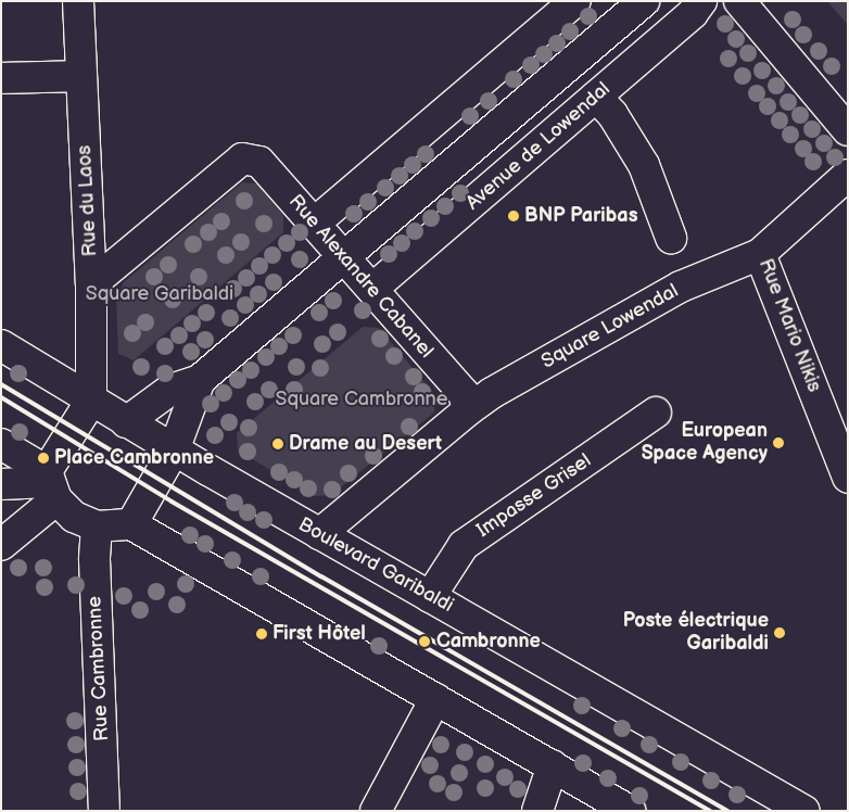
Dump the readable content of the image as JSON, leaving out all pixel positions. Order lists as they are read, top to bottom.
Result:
{
  "streets": {
    "street": [
      "Avenue de Lowendal",
      "Rue du Laos",
      "Rue Alexandre Cabanel",
      "Rue Mario Nikis",
      "Square Lowendal",
      "Impasse Grisel",
      "Boulevard Garibaldi",
      "Rue Cambronne"
    ]
  },
  "crossings": [
    ["Avenue de Lowendal", "Rue Alexandre Cabanel"],
    ["Rue du Laos", "Rue Alexandre Cabanel"],
    ["Rue Alexandre Cabanel", "Square Lowendal"],
    ["Rue Mario Nikis", "Square Lowendal"],
    ["Impasse Grisel", "Boulevard Garibaldi"]
  ],
  "parks": ["Square Garibaldi", "Square Cambronne"],
  "places": [
    "BNP Paribas",
    "European Space Agency",
    "Drame au Desert",
    "Place Cambronne",
    "Poste électrique Garibaldi",
    "First Hôtel",
    "Cambronne"
  ]
}
